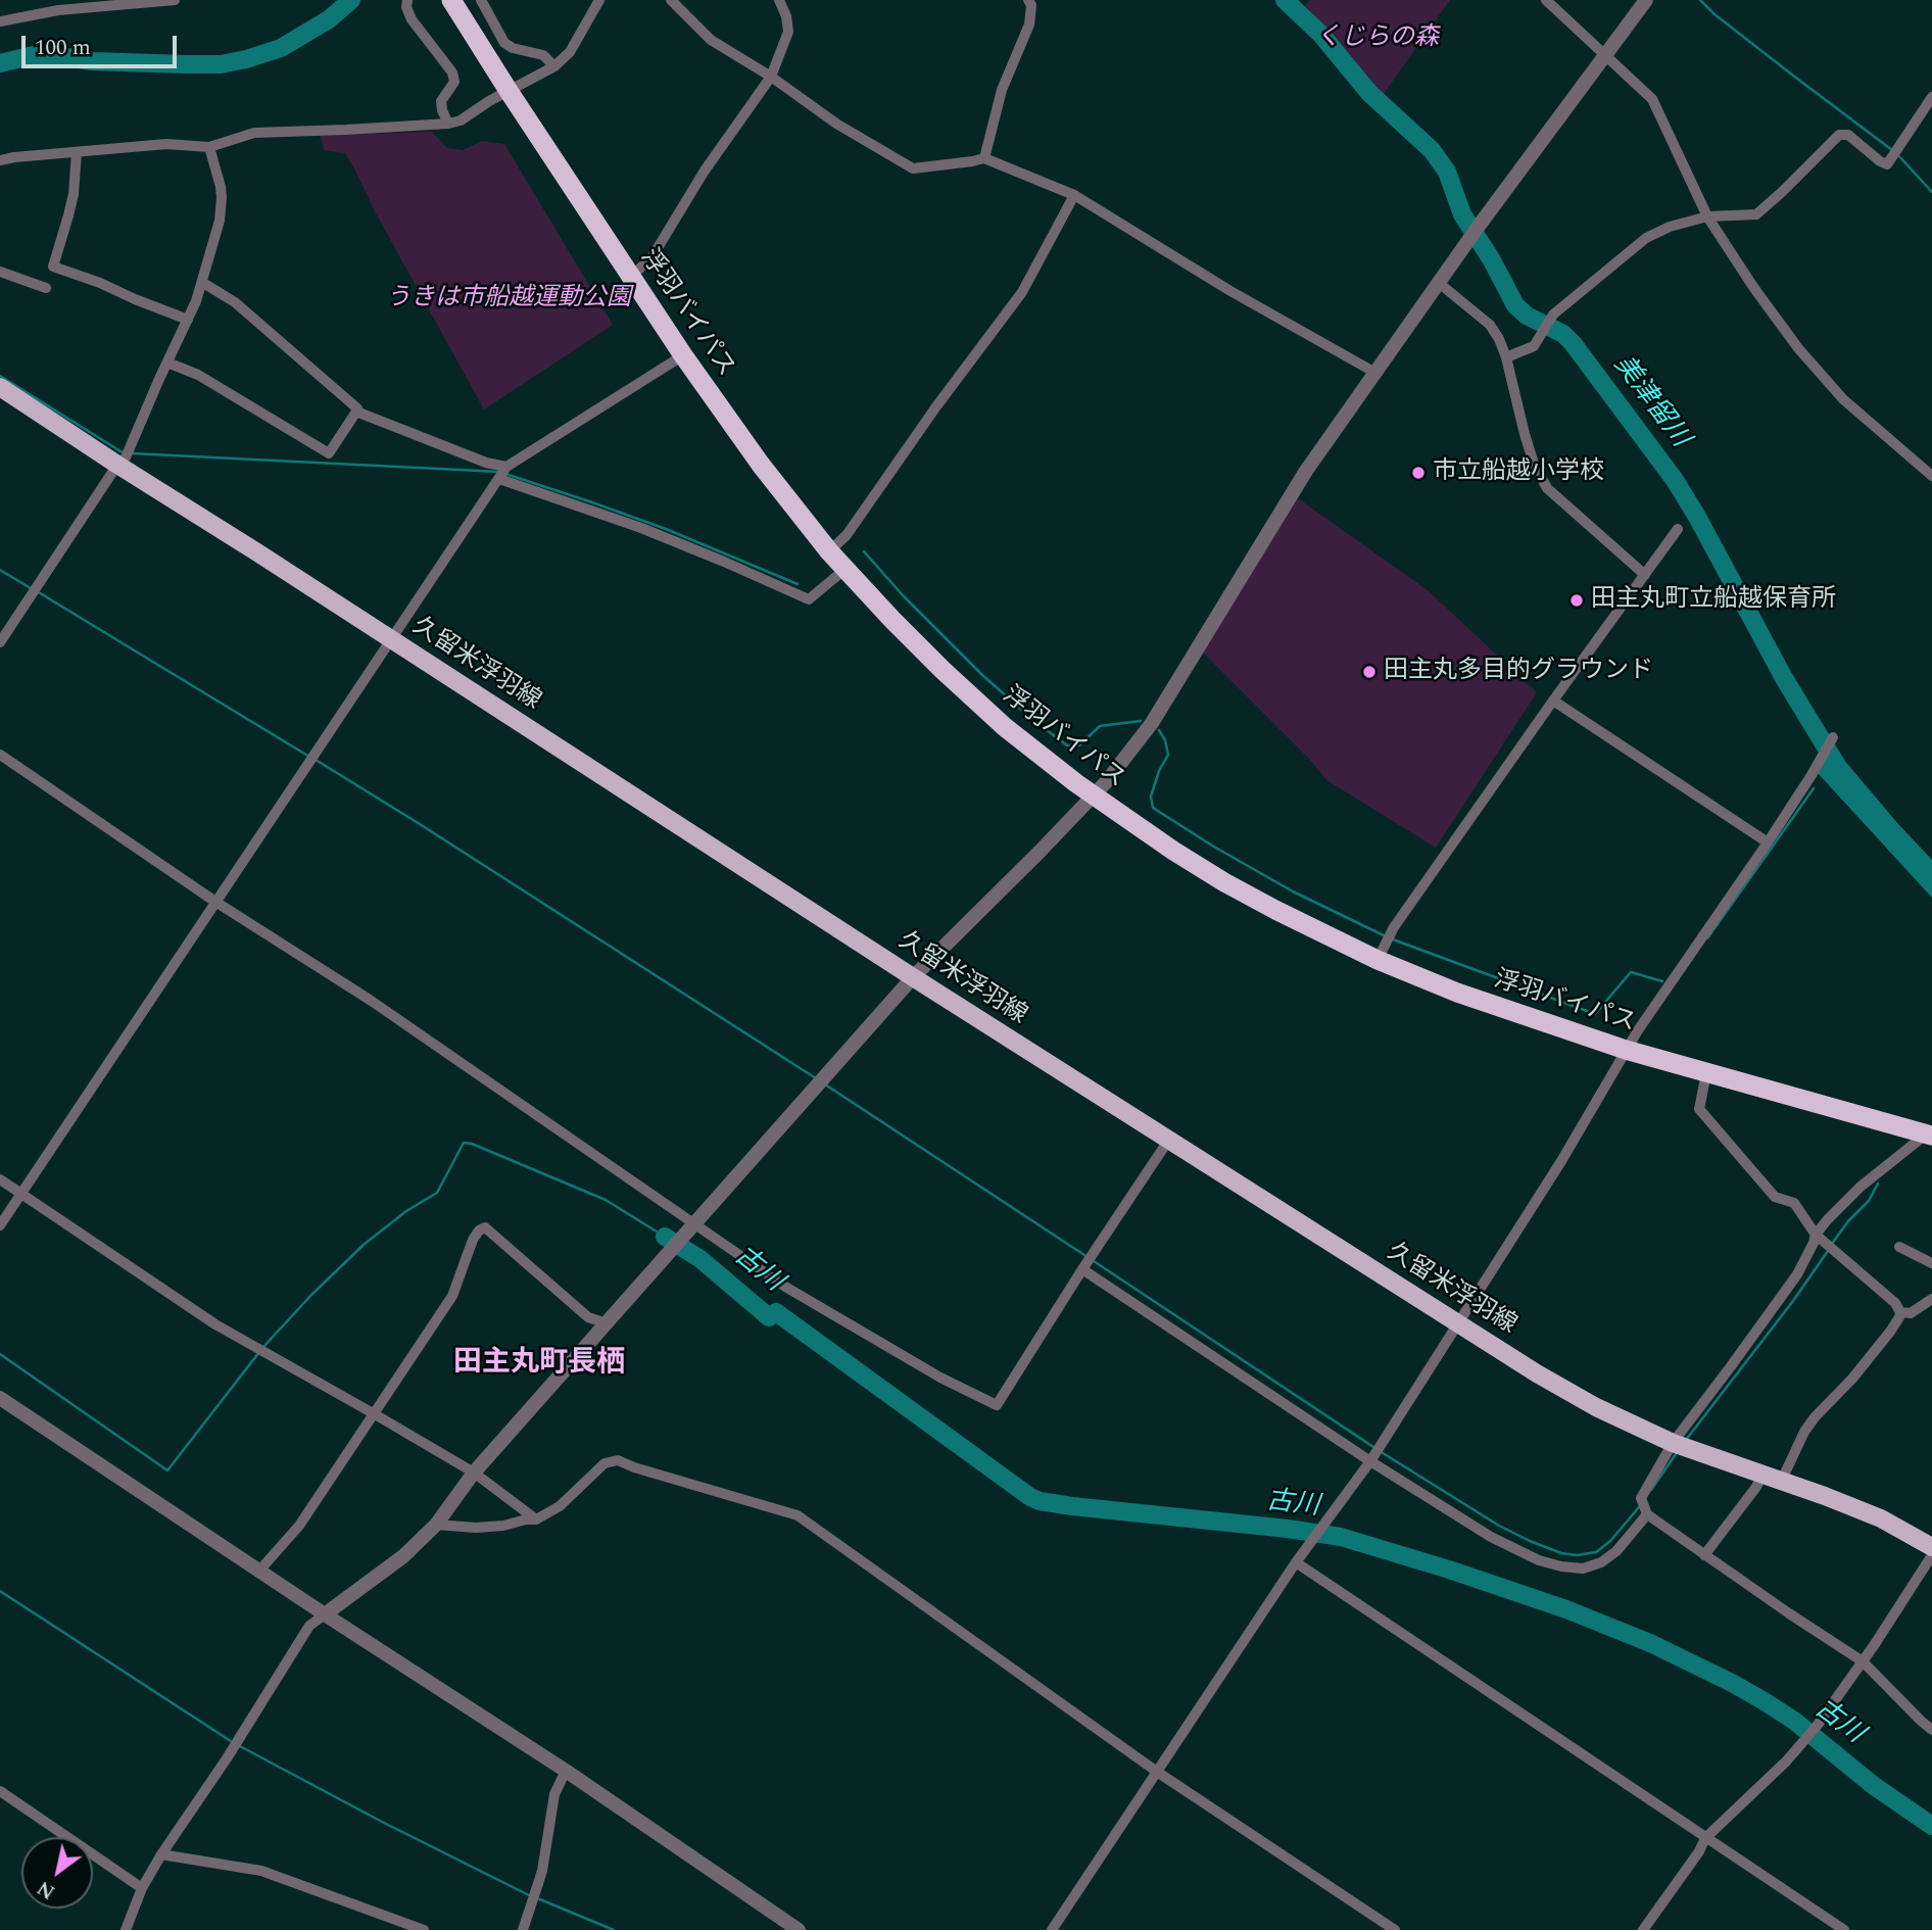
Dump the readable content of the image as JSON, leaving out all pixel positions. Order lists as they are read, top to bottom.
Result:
{
  "streets": {
    "highway": ["浮羽バイパス"],
    "main road": ["久留米浮羽線"]
  },
  "districts": ["田主丸町長栖"],
  "water": ["美津留川", "古川"],
  "parks": ["くじらの森", "うきは市船越運動公園"],
  "places": ["市立船越小学校", "田主丸町立船越保育所", "田主丸多目的グラウンド"],
  "scale_bar": "100 m",
  "north": "bottom left"
}
